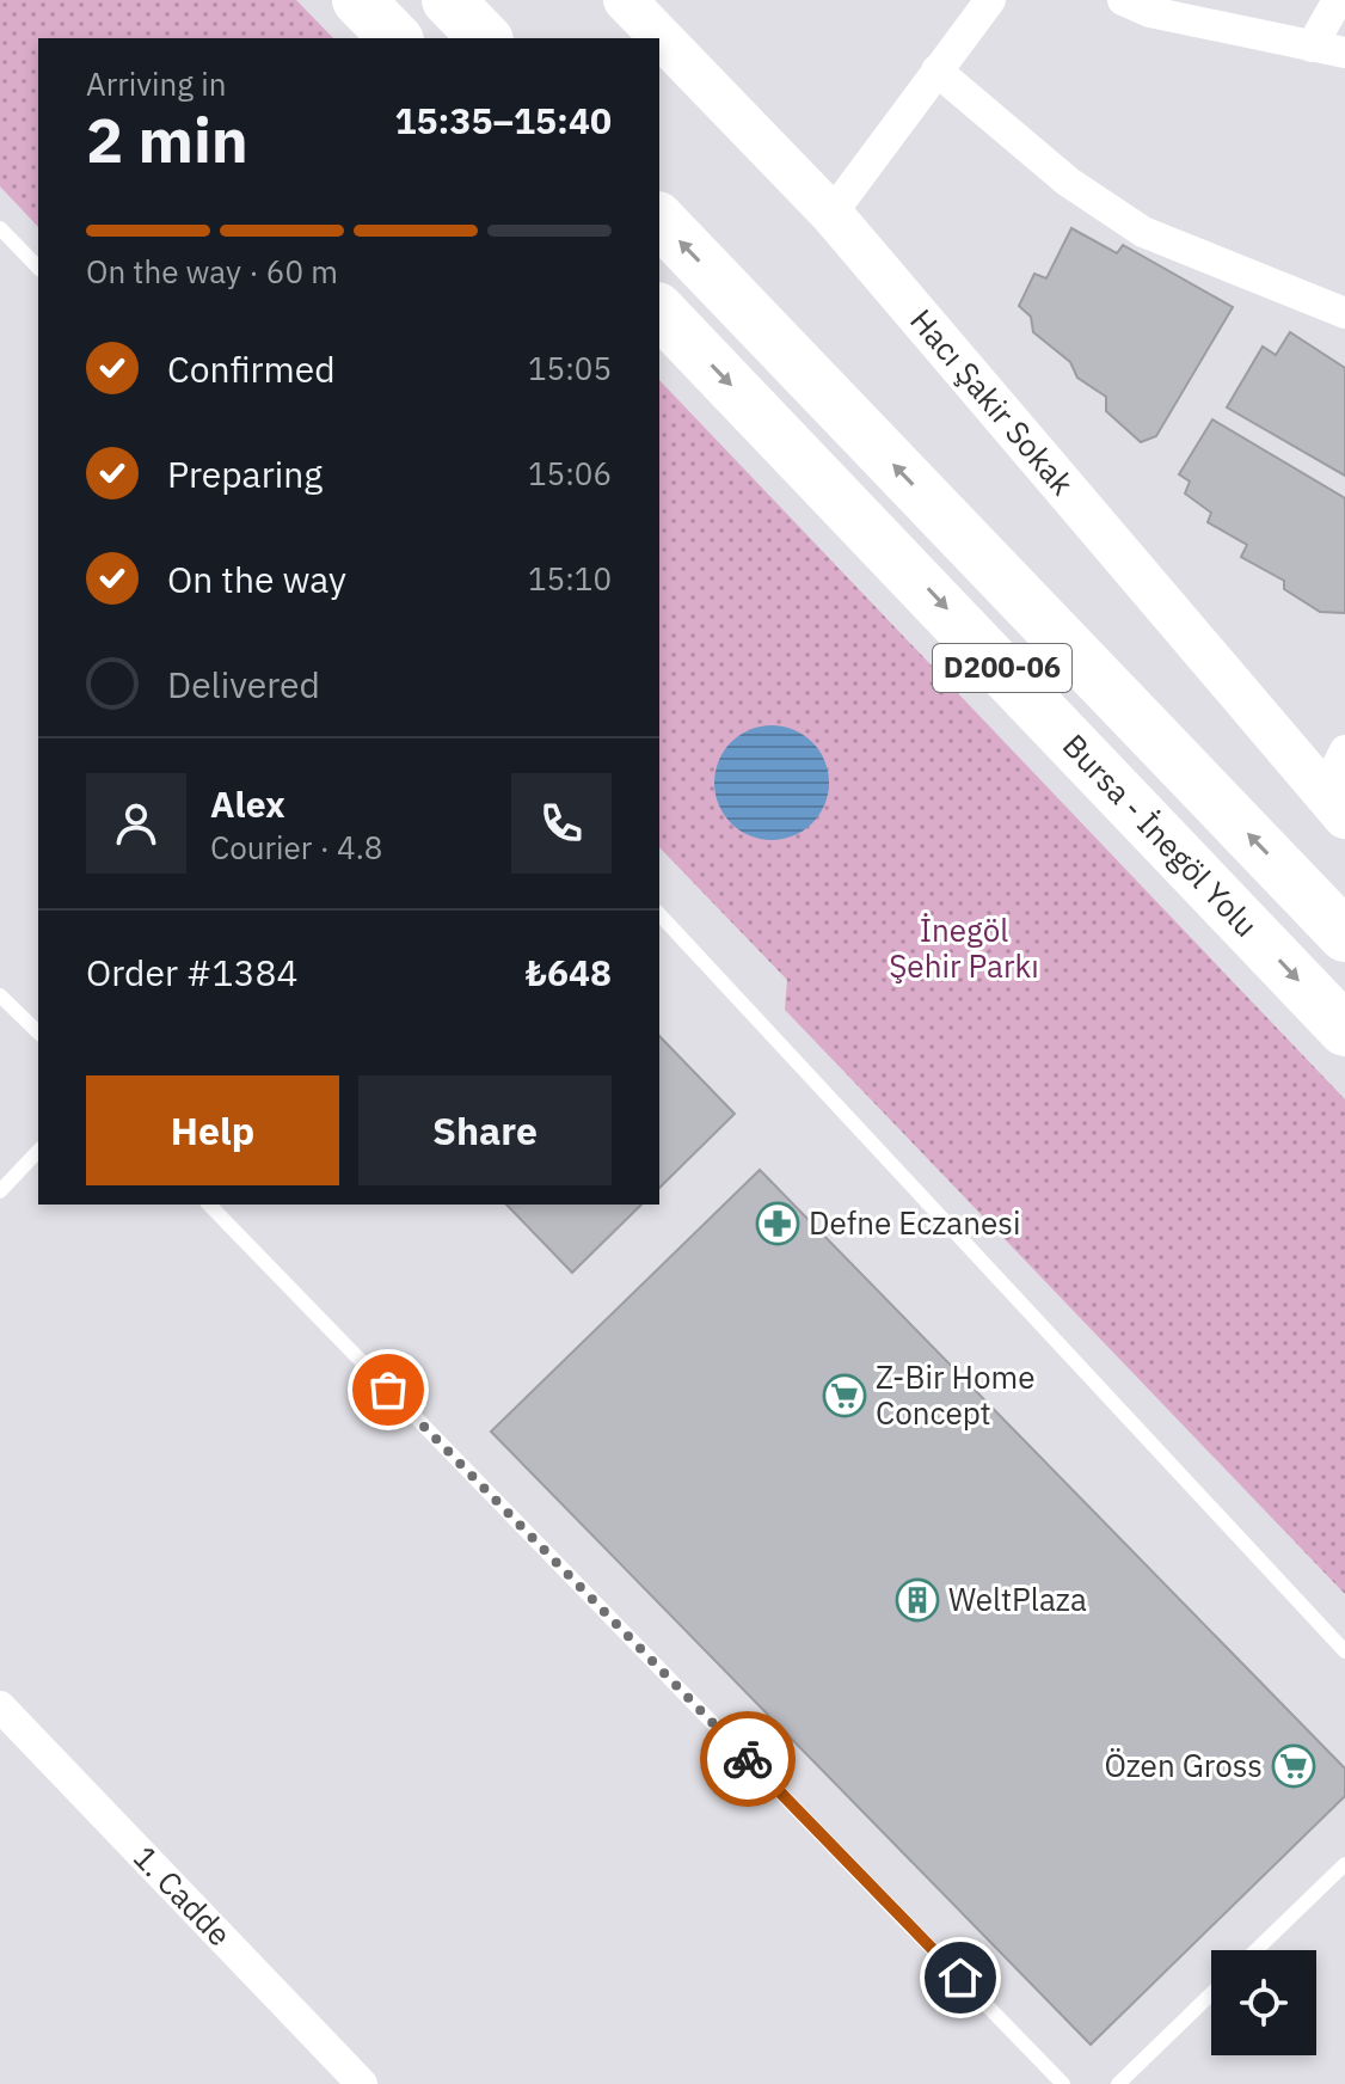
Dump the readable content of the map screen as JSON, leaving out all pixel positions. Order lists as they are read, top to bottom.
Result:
{
  "streets": {
    "highway": ["D200-06", "Bursa - İnegöl Yolu"],
    "street": ["Hacı Şakir Sokak", "1. Cadde"]
  },
  "parks": ["İnegöl Şehir Parkı"],
  "places": {
    "pharmacy": ["Defne Eczanesi"],
    "supermarket": ["Z-Bir Home Concept", "Özen Gross"],
    "building": ["WeltPlaza"]
  },
  "page": {
    "heading": ["2 min", "Arriving in", "15:35–15:40"],
    "panel": [
      "Alex",
      "Courier · 4.8",
      "Order #1384",
      "₺648"
    ],
    "bar": "On the way · 60 m",
    "list": [
      ["Confirmed", "15:05"],
      ["Preparing", "15:06"],
      ["On the way", "15:10"],
      "Delivered"
    ],
    "buttons": ["Help", "Share"]
  }
}
